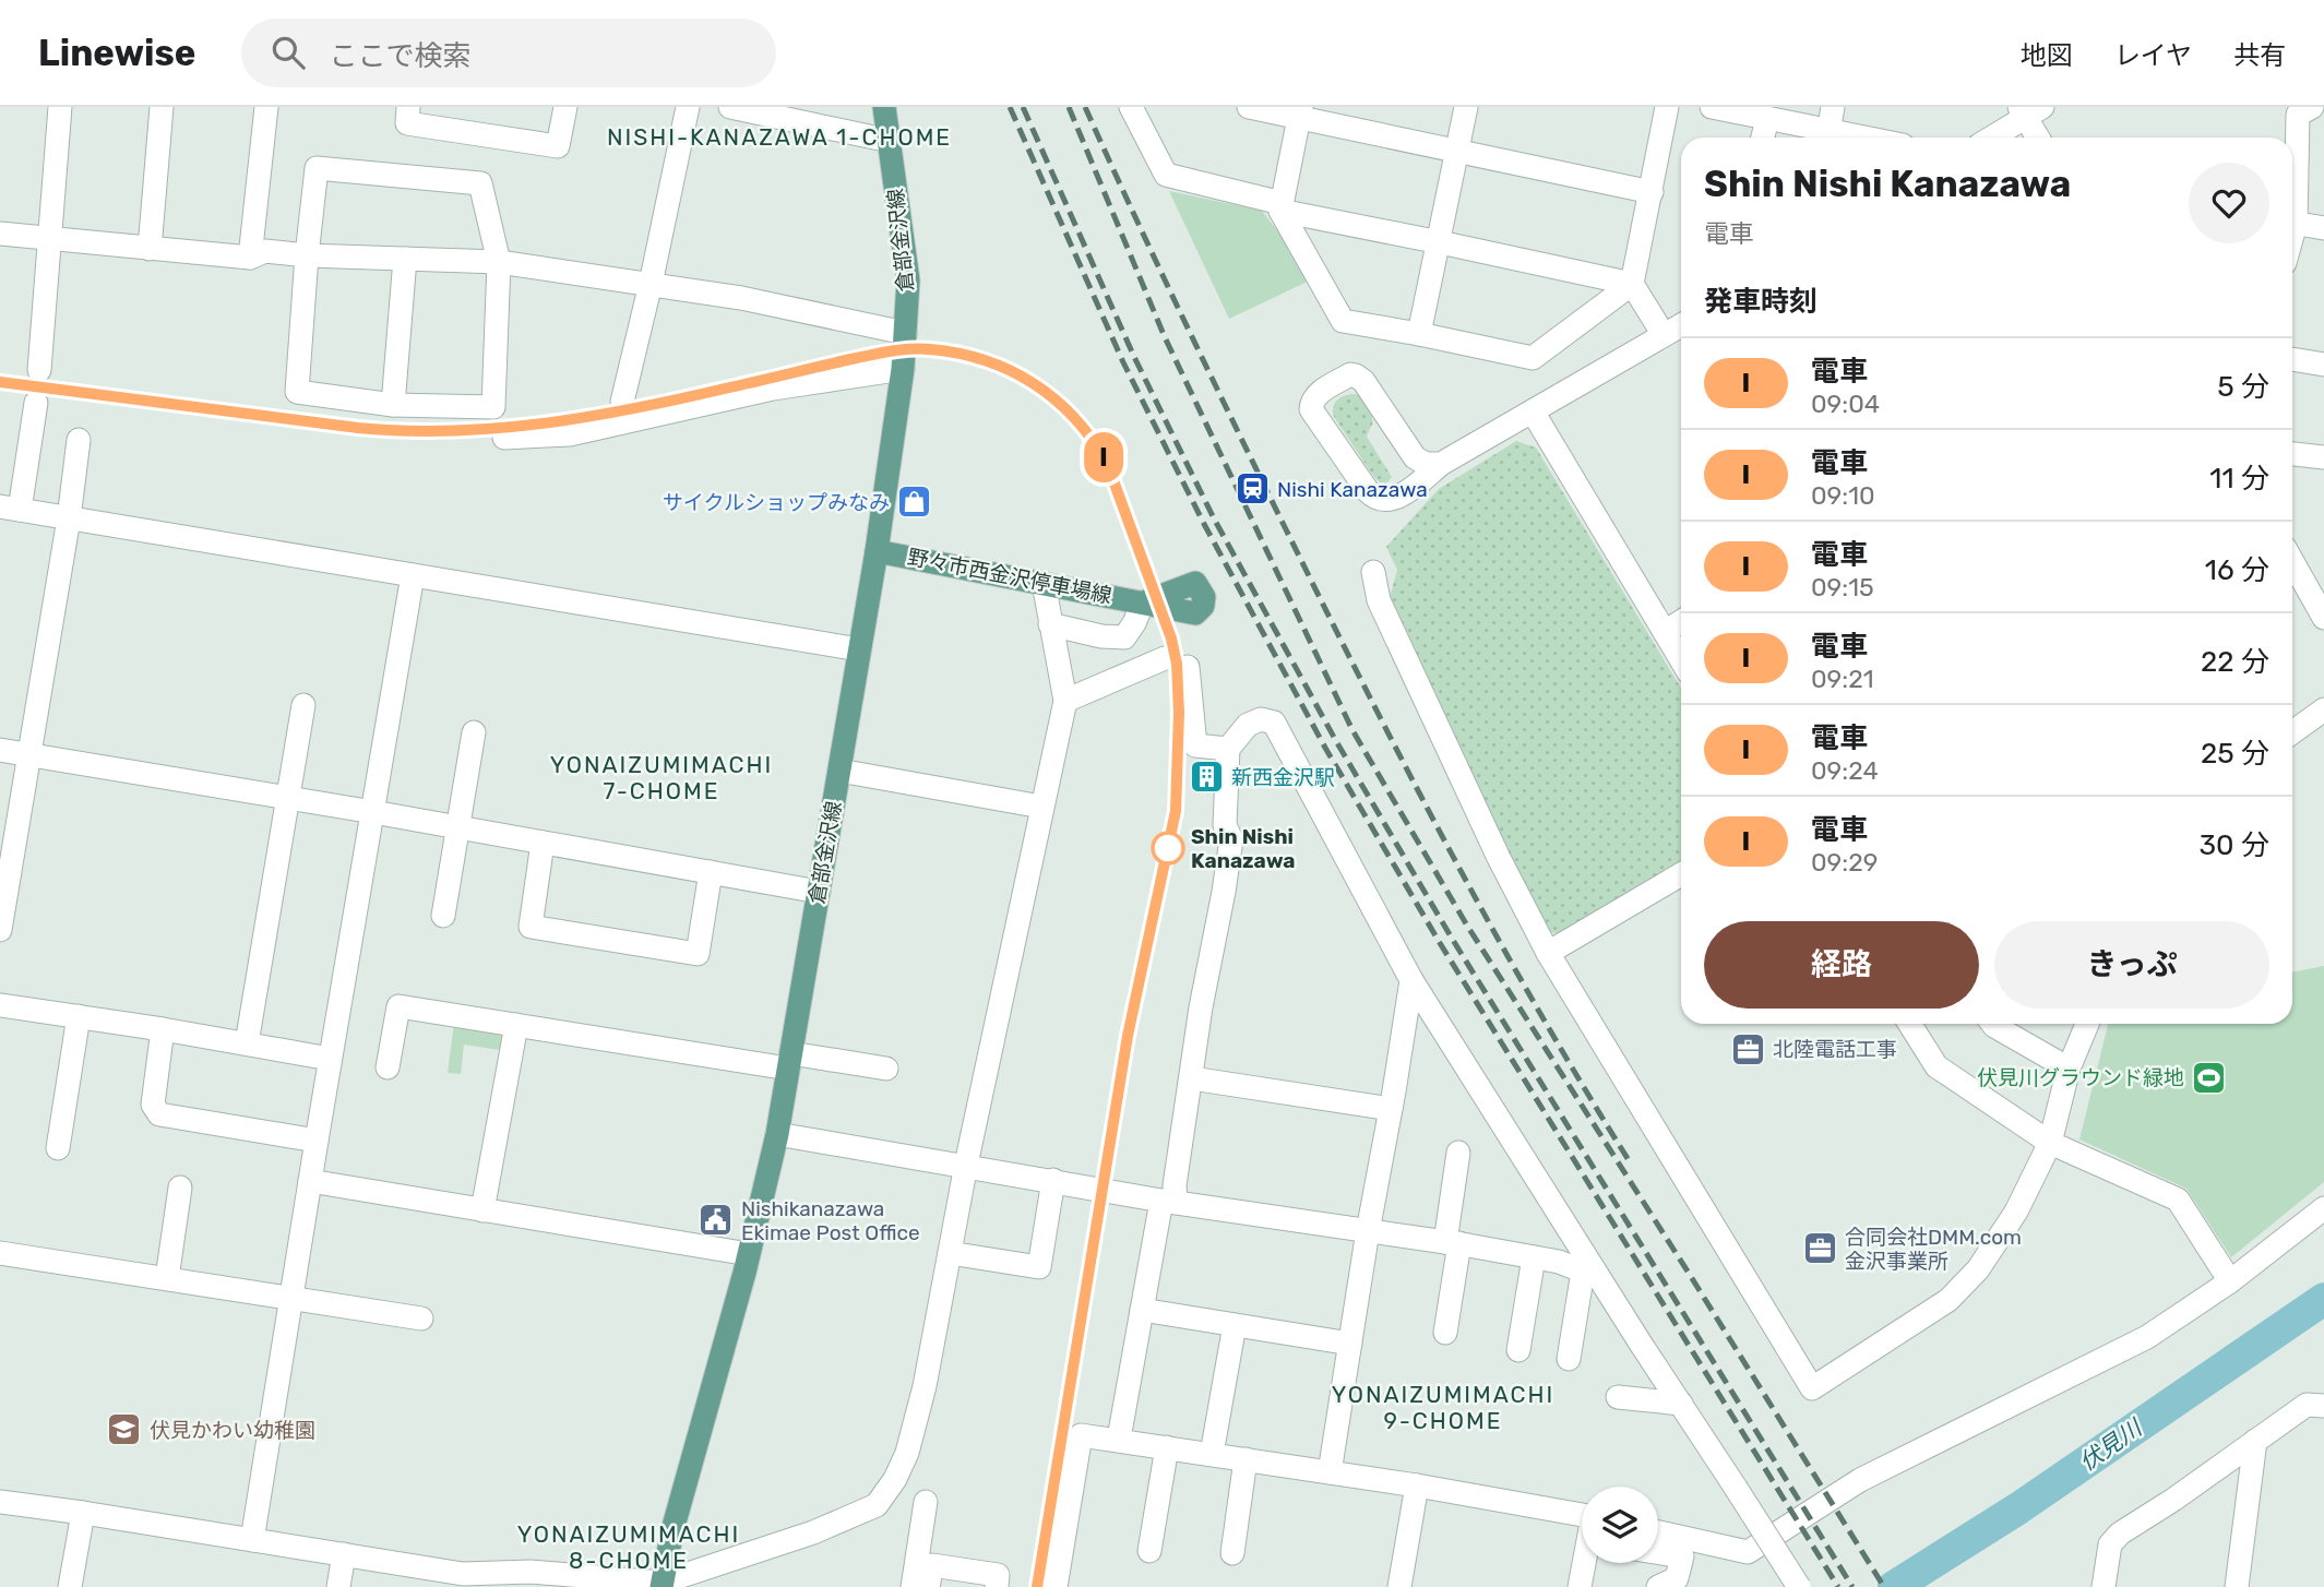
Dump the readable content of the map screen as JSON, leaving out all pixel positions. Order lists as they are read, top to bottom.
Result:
{
  "streets": {
    "main road": ["倉部金沢線", "野々市西金沢停車場線"]
  },
  "crossings": [
    ["倉部金沢線", "野々市西金沢停車場線"]
  ],
  "districts": [
    "NISHI-KANAZAWA 1-CHOME",
    "YONAIZUMIMACHI 7-CHOME",
    "YONAIZUMIMACHI 9-CHOME",
    "YONAIZUMIMACHI 8-CHOME"
  ],
  "water": ["伏見川"],
  "places": {
    "station": ["Nishi Kanazawa"],
    "shop": ["サイクルショップみなみ"],
    "building": ["新西金沢駅"],
    "other": ["Shin Nishi Kanazawa"],
    "office": ["北陸電話工事", "合同会社DMM.com 金沢事業所"],
    "sports": ["伏見川グラウンド緑地"],
    "public building": ["Nishikanazawa Ekimae Post Office"],
    "school or university": ["伏見かわい幼稚園"]
  },
  "page": {
    "header": "Linewise",
    "search": "ここで検索",
    "nav": ["地図", "レイヤ", "共有"],
    "on_map": "I",
    "heading": [
      ["Shin Nishi Kanazawa", "電車"],
      "発車時刻"
    ],
    "list": [
      {
        "mark": "I",
        "name": "電車",
        "note": "09:04",
        "value": "5 分"
      },
      {
        "mark": "I",
        "name": "電車",
        "note": "09:10",
        "value": "11 分"
      },
      {
        "mark": "I",
        "name": "電車",
        "note": "09:15",
        "value": "16 分"
      },
      {
        "mark": "I",
        "name": "電車",
        "note": "09:21",
        "value": "22 分"
      },
      {
        "mark": "I",
        "name": "電車",
        "note": "09:24",
        "value": "25 分"
      },
      {
        "mark": "I",
        "name": "電車",
        "note": "09:29",
        "value": "30 分"
      }
    ],
    "buttons": ["経路", "きっぷ"]
  }
}
